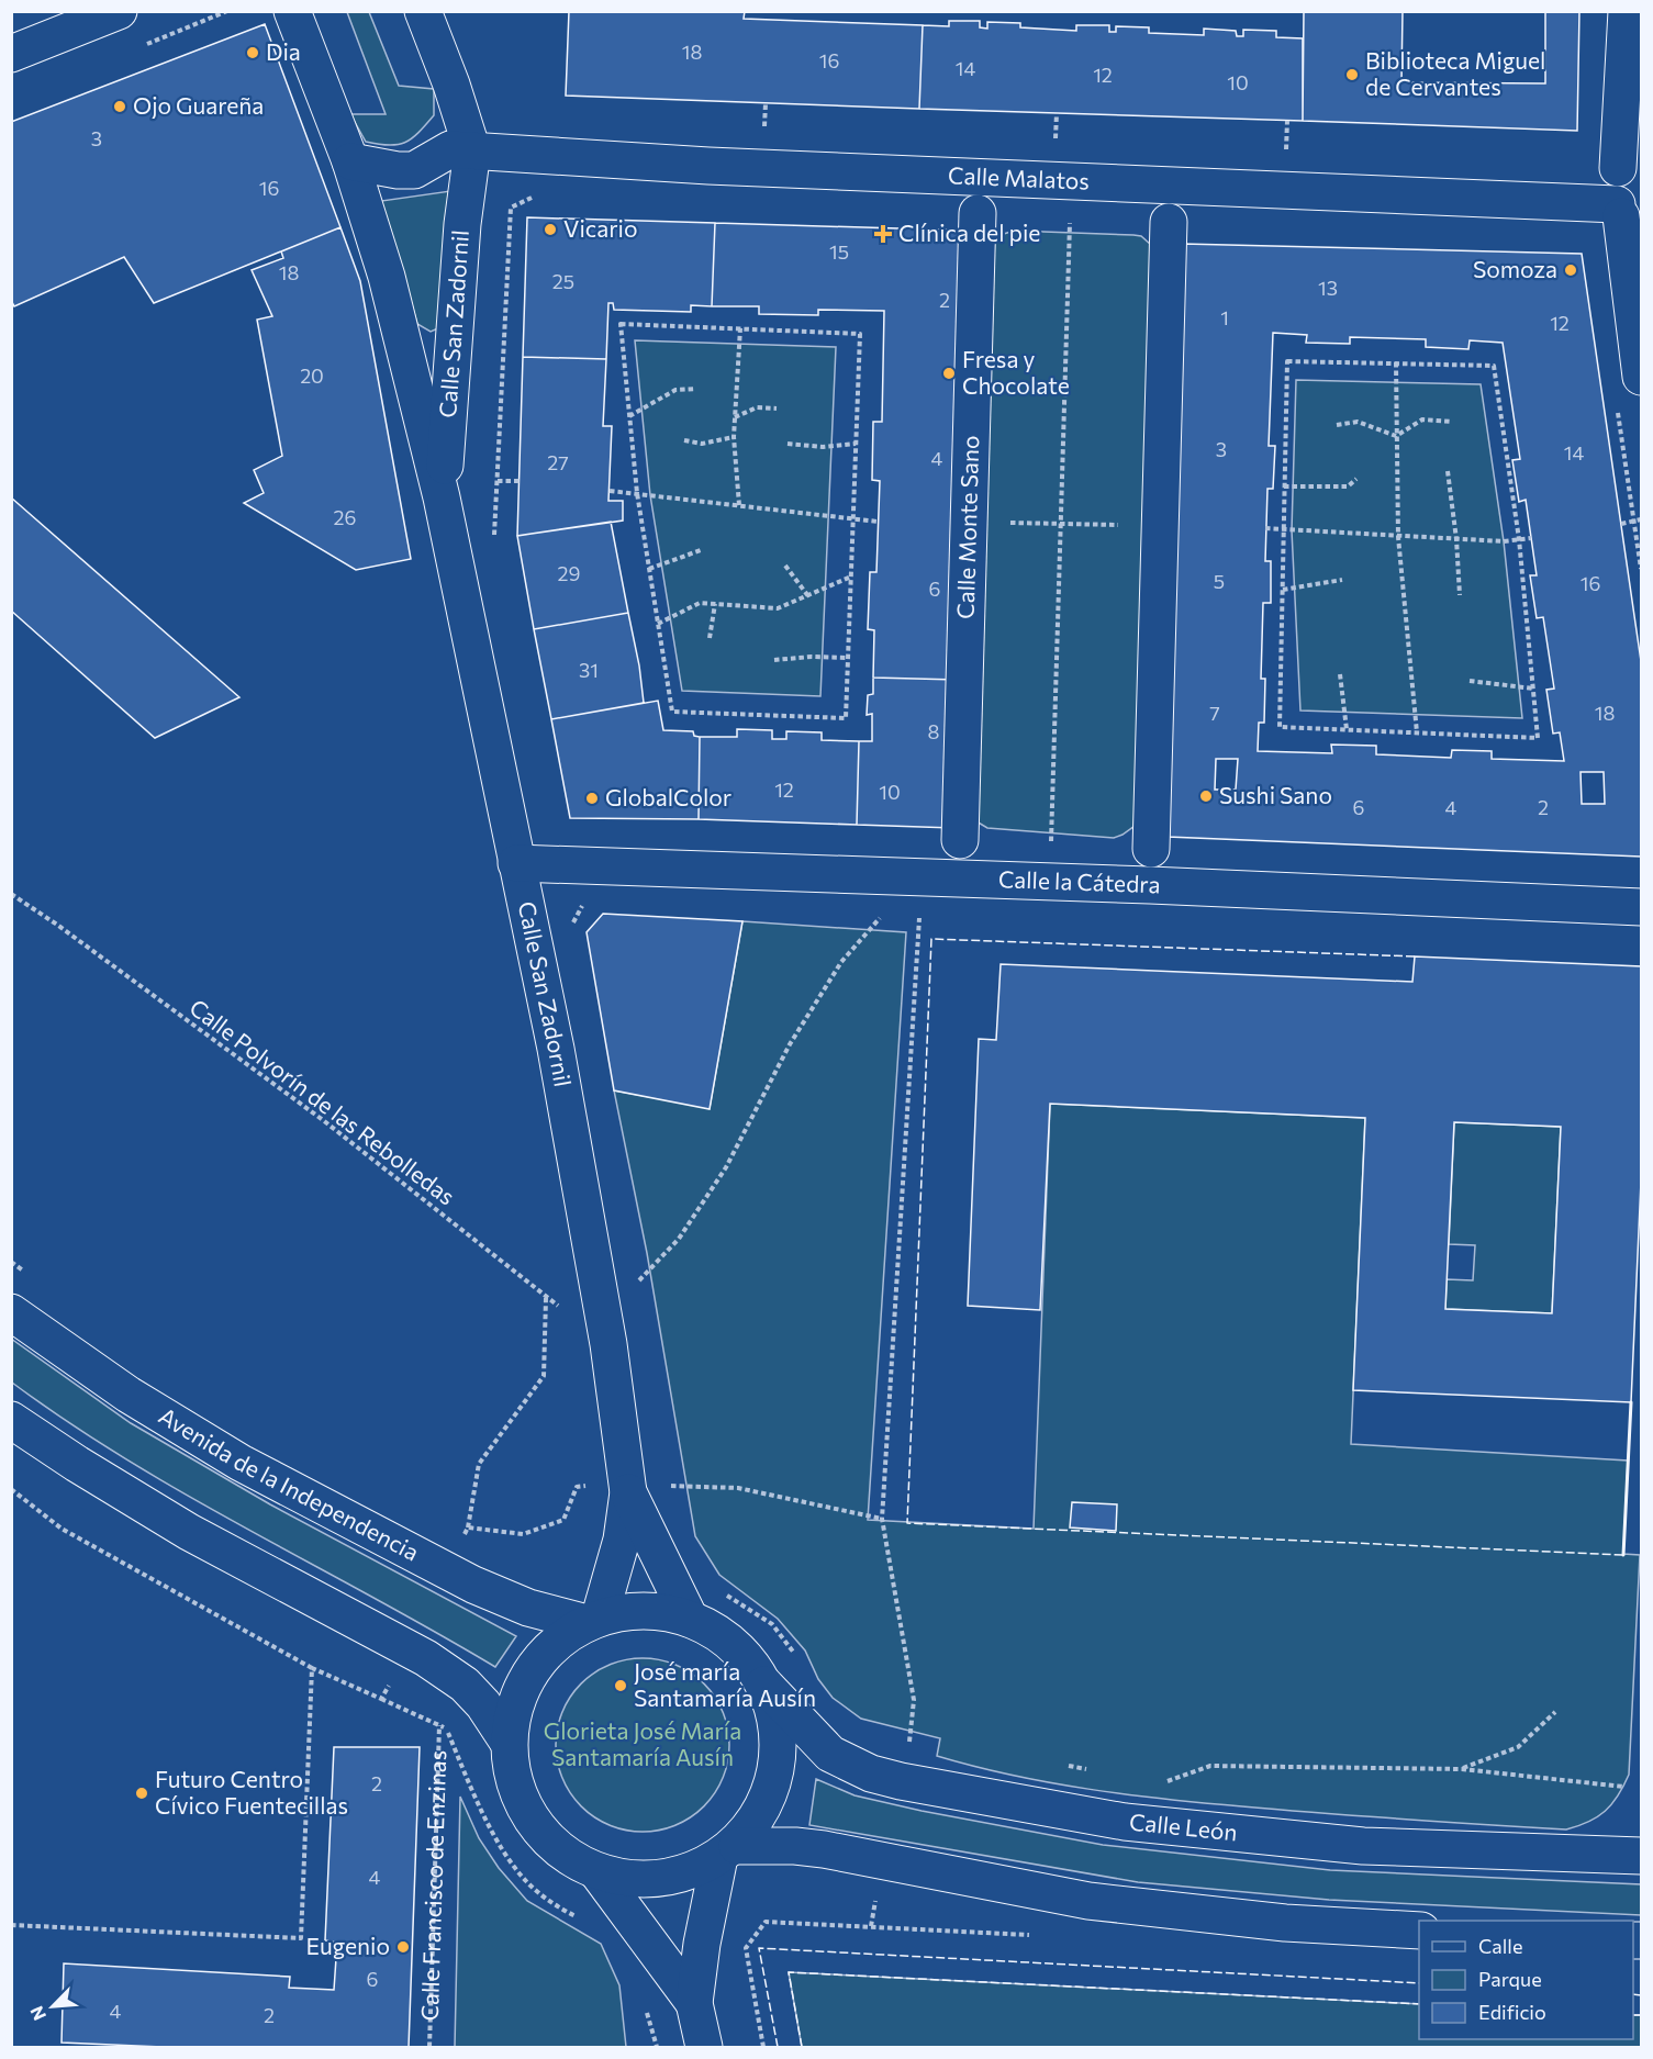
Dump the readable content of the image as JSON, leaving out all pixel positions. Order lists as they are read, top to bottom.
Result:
{
  "streets": {
    "street": [
      "Calle Malatos",
      "Calle San Zadornil",
      "Calle Monte Sano",
      "Calle la Cátedra",
      "Avenida de la Independencia",
      "Calle León"
    ],
    "path": ["Calle Polvorín de las Rebolledas", "Calle Francisco de Enzinas"]
  },
  "crossings": [
    ["Calle Malatos", "Calle San Zadornil"],
    ["Calle San Zadornil", "Calle la Cátedra"],
    ["Calle San Zadornil", "Calle Polvorín de las Rebolledas"],
    ["Calle San Zadornil", "Avenida de la Independencia"]
  ],
  "parks": ["Glorieta José María Santamaría Ausín"],
  "places": {
    "other": [
      "Dia",
      "Biblioteca Miguel de Cervantes",
      "Ojo Guareña",
      "Vicario",
      "Somoza",
      "Fresa y Chocolate",
      "Sushi Sano",
      "GlobalColor",
      "José maría Santamaría Ausín",
      "Futuro Centro Cívico Fuentecillas",
      "Eugenio"
    ],
    "health": ["Clínica del pie"]
  },
  "house_numbers": [
    "18",
    "16",
    "14",
    "12",
    "10",
    "3",
    "16",
    "15",
    "18",
    "25",
    "13",
    "2",
    "1",
    "12",
    "20",
    "3",
    "14",
    "4",
    "27",
    "26",
    "29",
    "5",
    "16",
    "6",
    "31",
    "7",
    "18",
    "8",
    "12",
    "10",
    "6",
    "4",
    "2",
    "2",
    "4",
    "6",
    "4",
    "2"
  ],
  "legend": ["Calle", "Parque", "Edificio"],
  "north": "bottom left"
}
